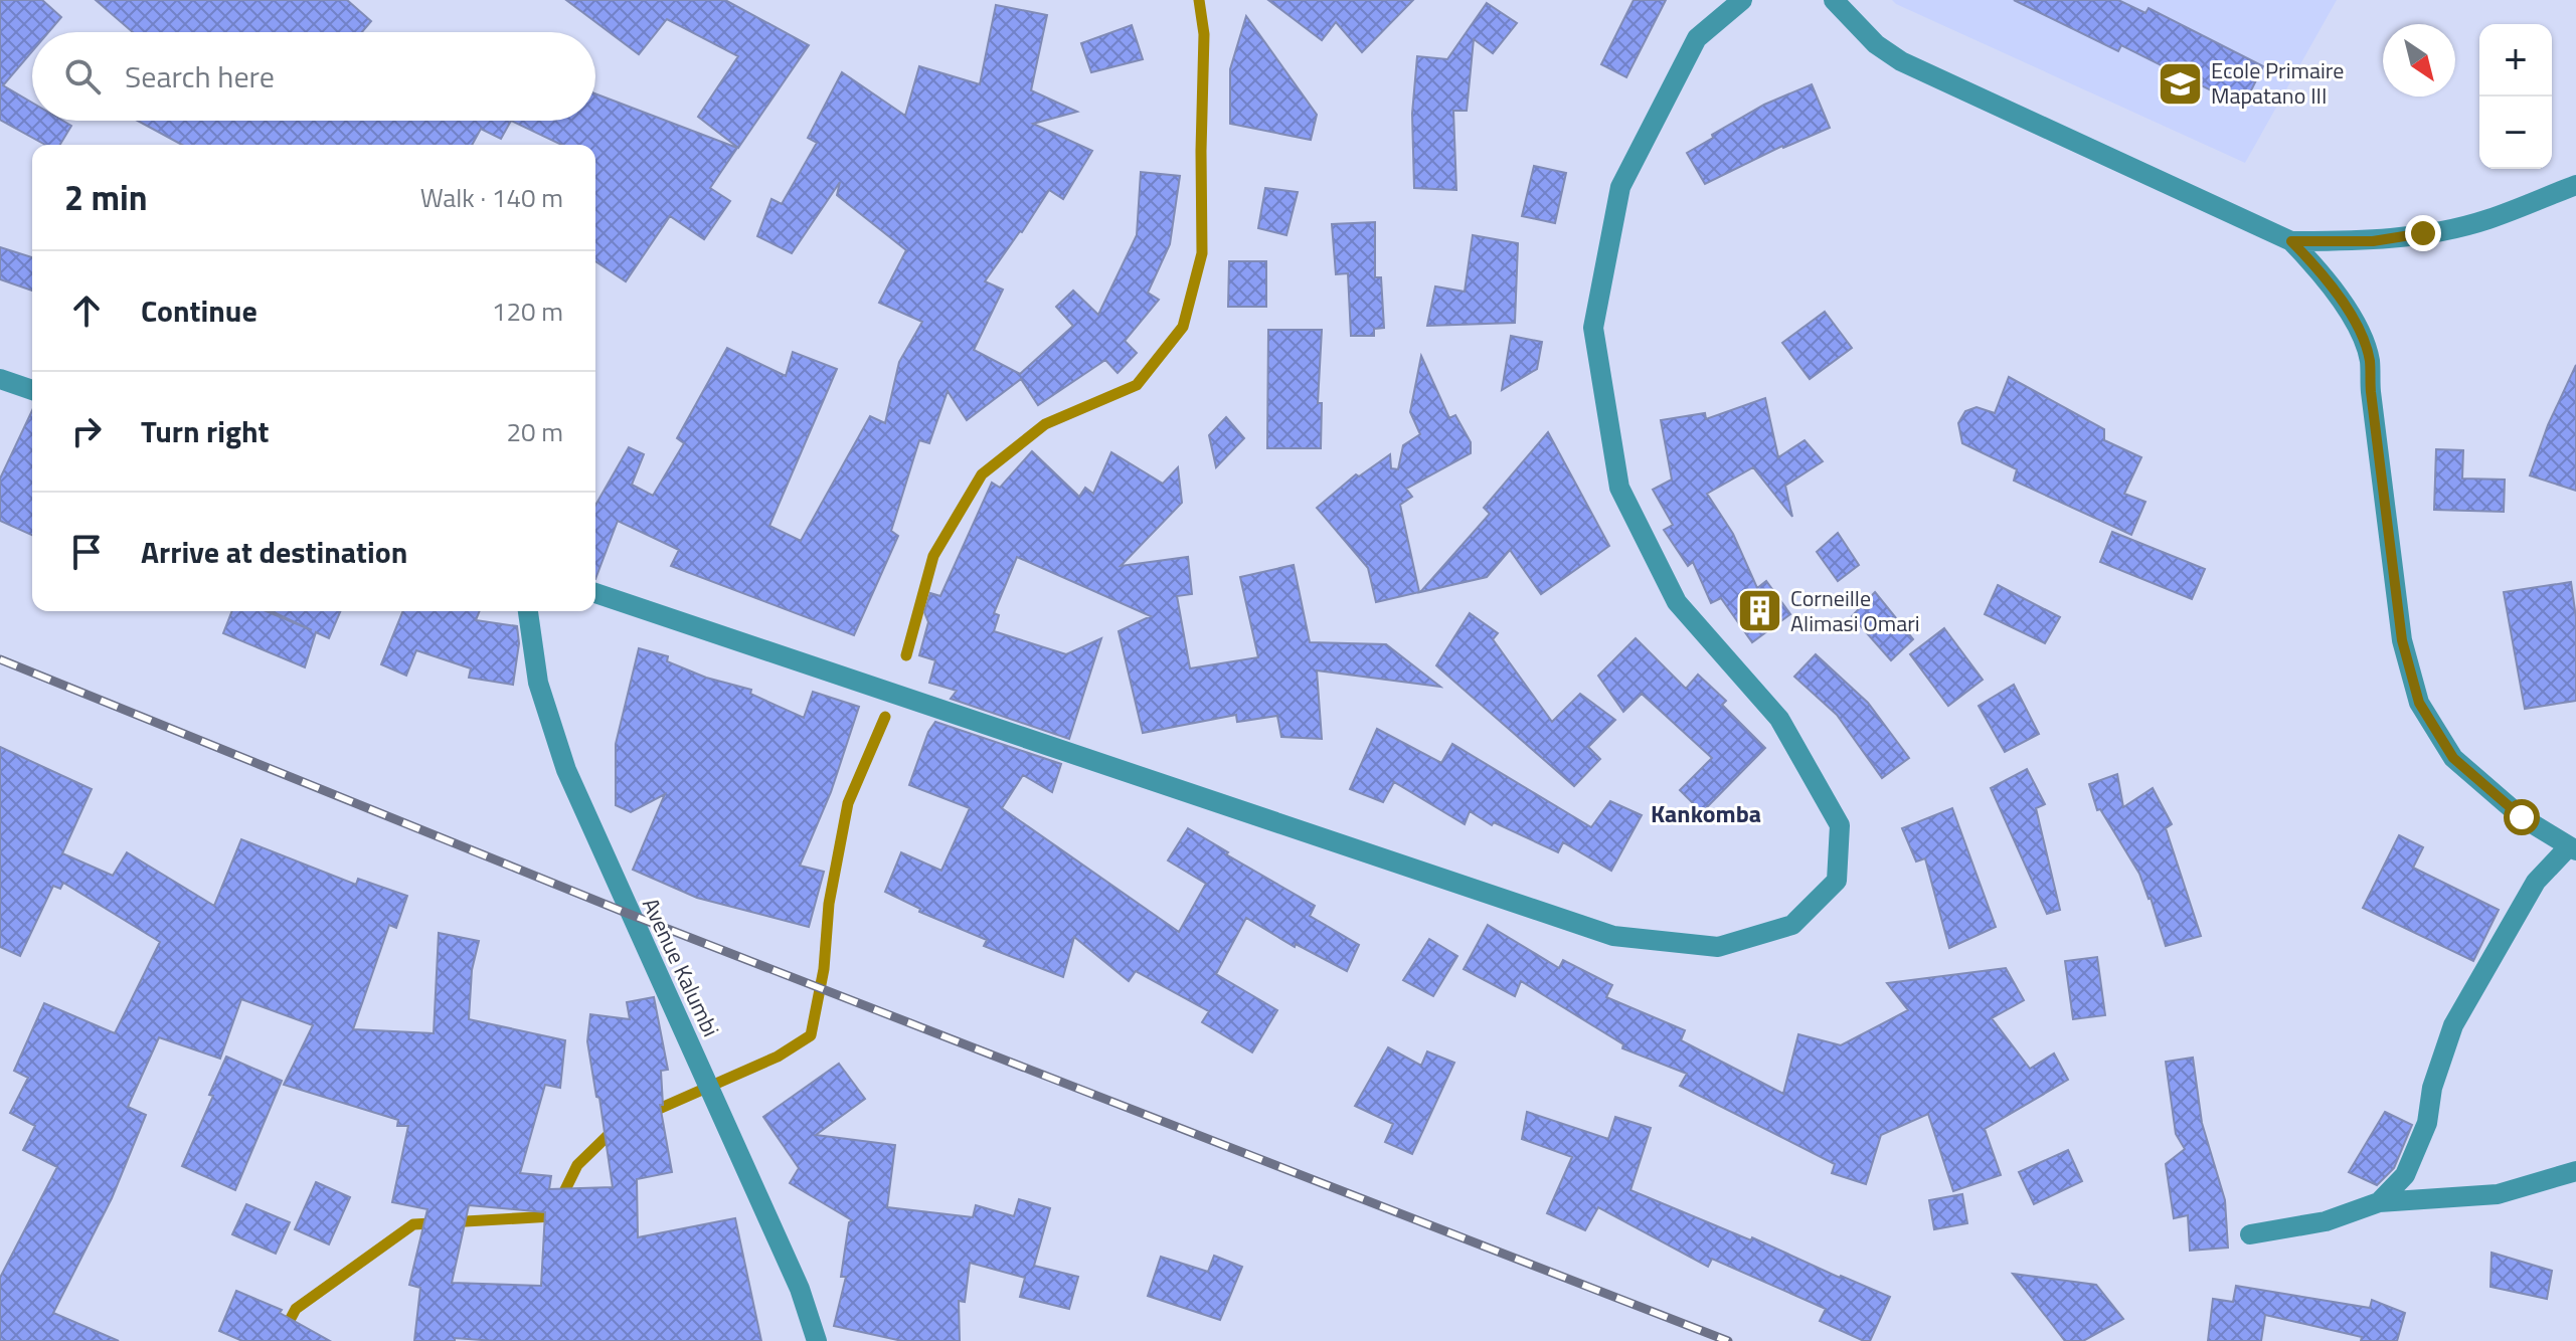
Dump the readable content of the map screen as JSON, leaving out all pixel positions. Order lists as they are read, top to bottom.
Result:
{
  "streets": {
    "street": ["Avenue Kalumbi"]
  },
  "districts": ["Kankomba"],
  "places": {
    "school or university": ["Ecole Primaire Mapatano III"],
    "building": ["Corneille Alimasi Omari"]
  },
  "north": "bottom right",
  "page": {
    "map_buttons": ["+", "−"],
    "search": "Search here",
    "heading": ["2 min", "Walk · 140 m"],
    "list": [
      ["Continue", "120 m"],
      ["Turn right", "20 m"],
      "Arrive at destination"
    ]
  }
}
